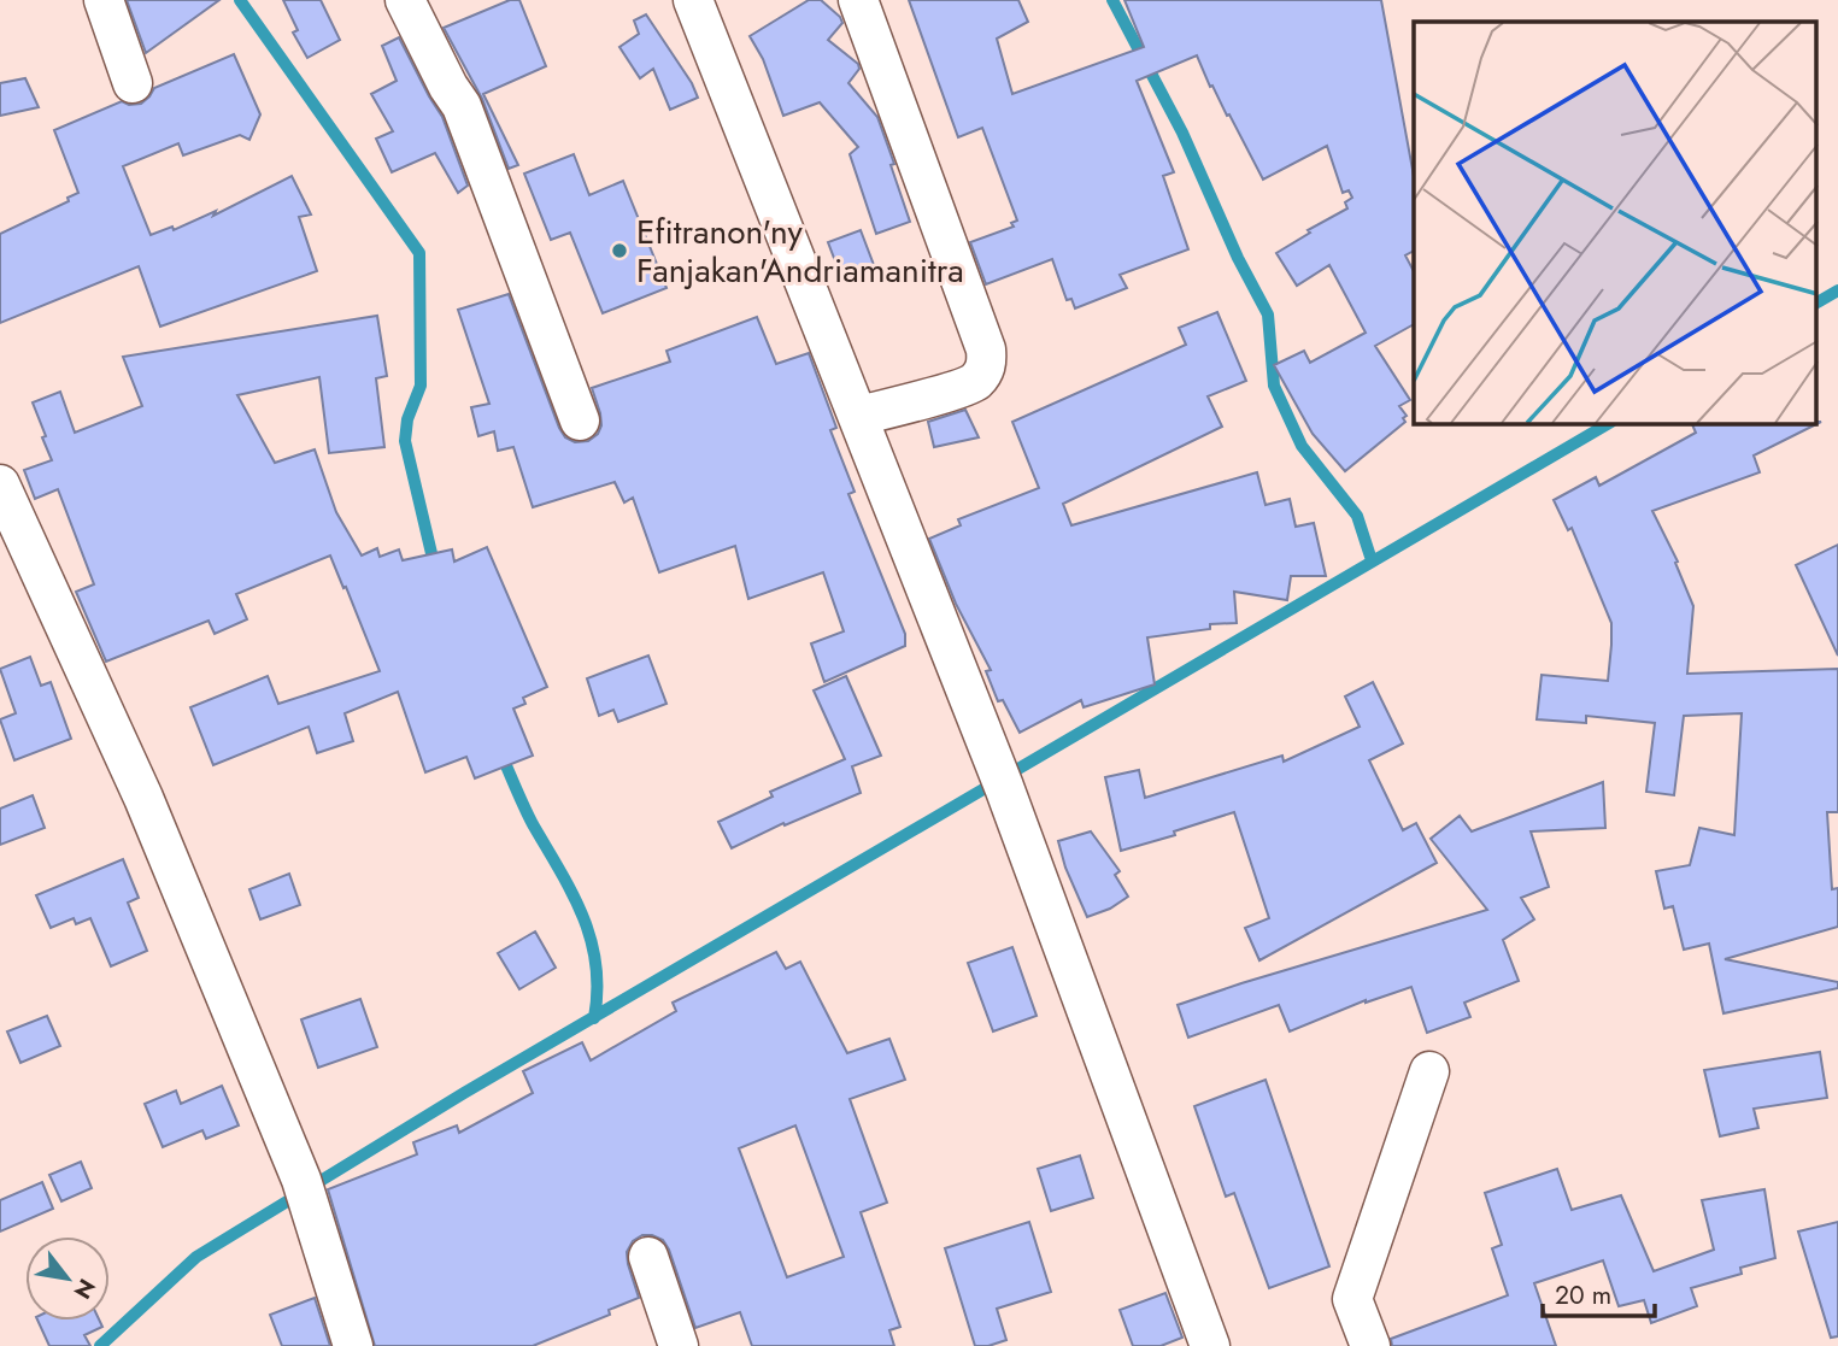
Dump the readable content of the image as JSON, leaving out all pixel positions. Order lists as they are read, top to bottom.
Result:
{
  "places": ["Efitranon'ny Fanjakan'Andriamanitra"],
  "scale_bar": "20 m",
  "north": "bottom right"
}
